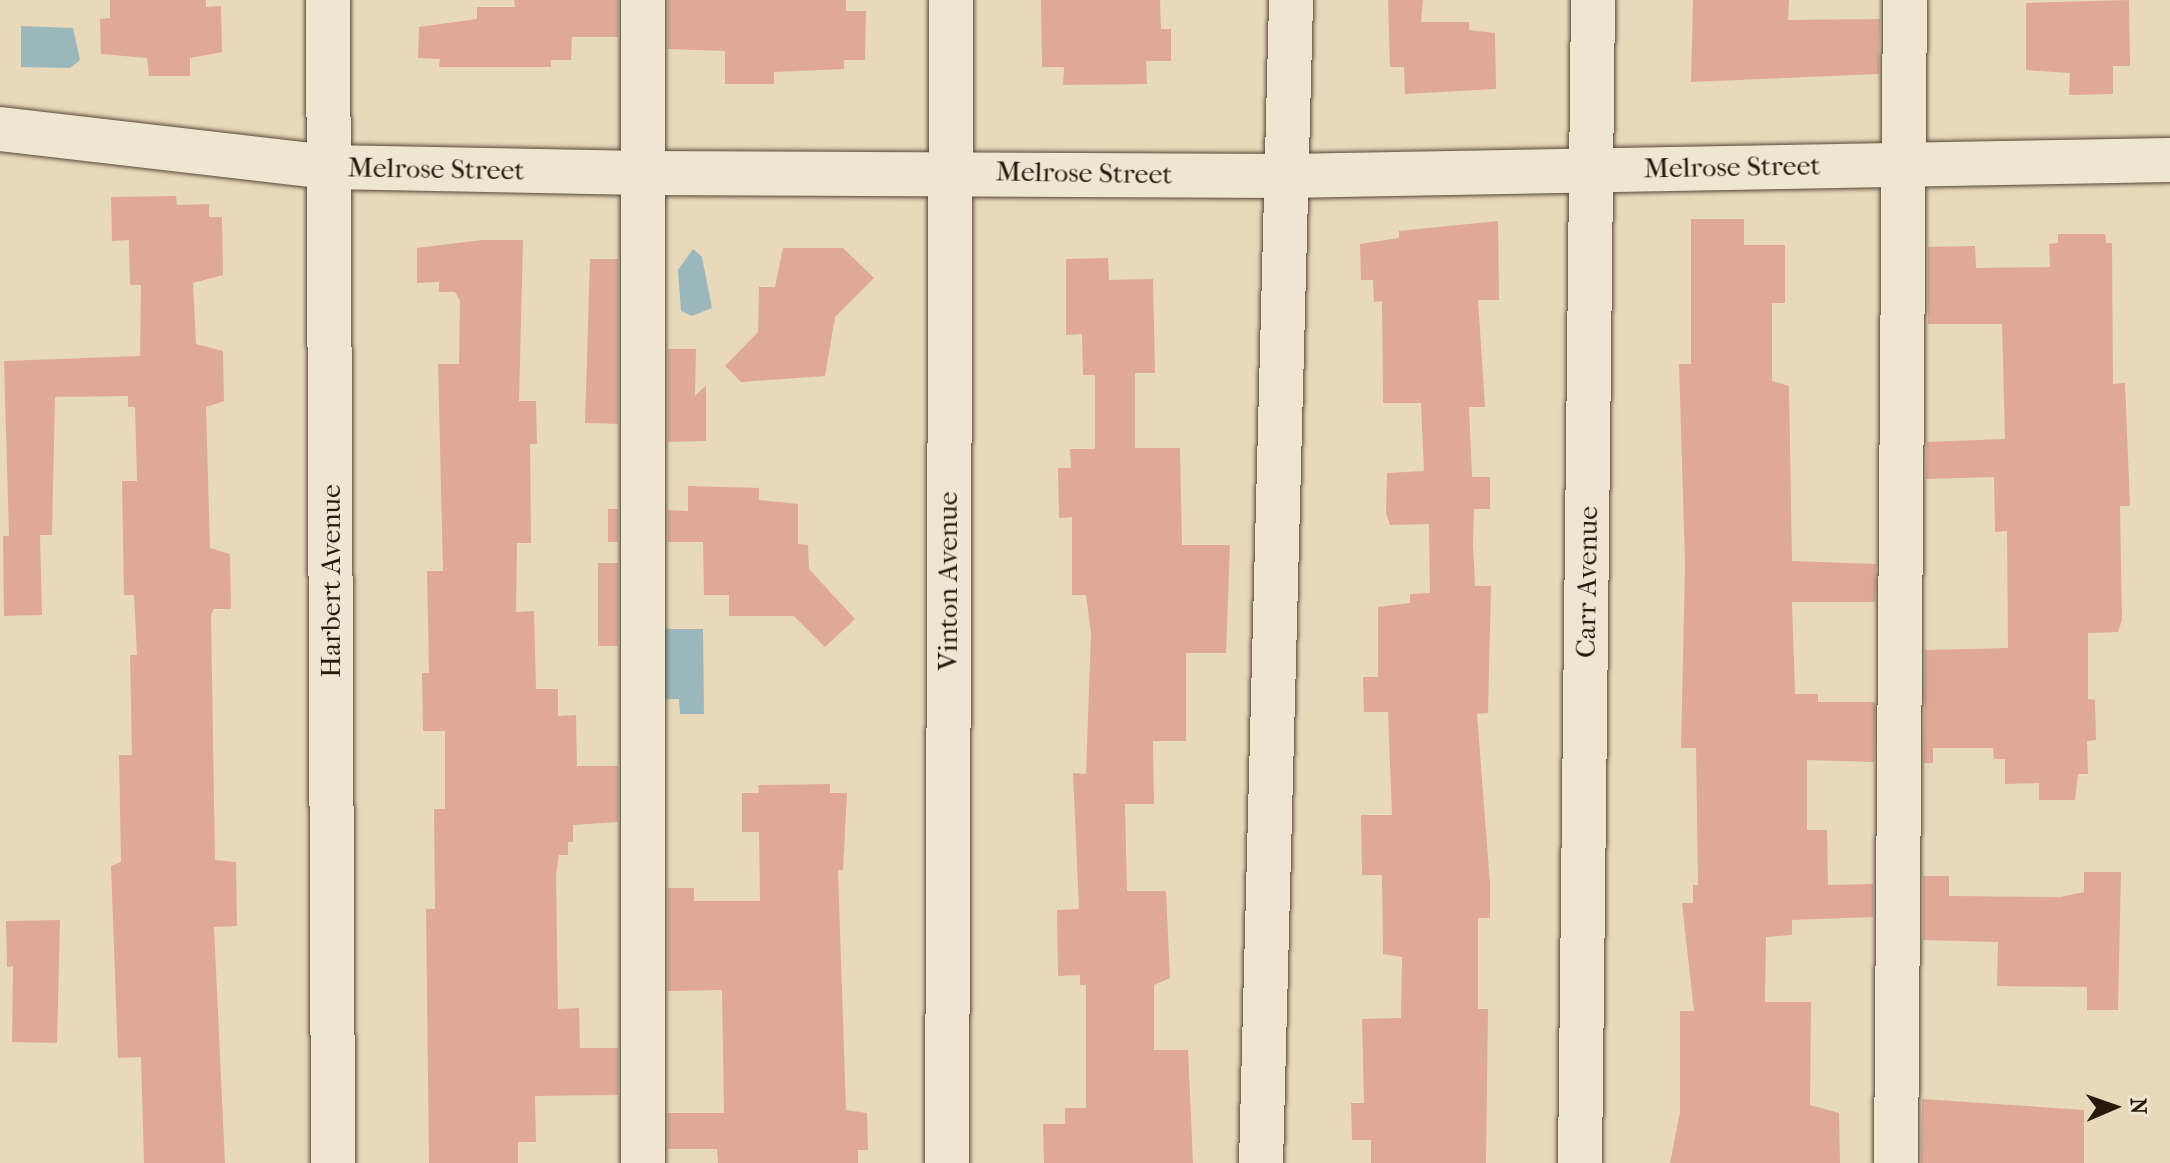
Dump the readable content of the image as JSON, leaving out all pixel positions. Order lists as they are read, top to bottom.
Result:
{
  "streets": {
    "street": [
      "Melrose Street",
      "Harbert Avenue",
      "Vinton Avenue",
      "Carr Avenue"
    ]
  },
  "crossings": [
    ["Melrose Street", "Harbert Avenue"],
    ["Melrose Street", "Vinton Avenue"],
    ["Melrose Street", "Carr Avenue"]
  ],
  "north": "right"
}
